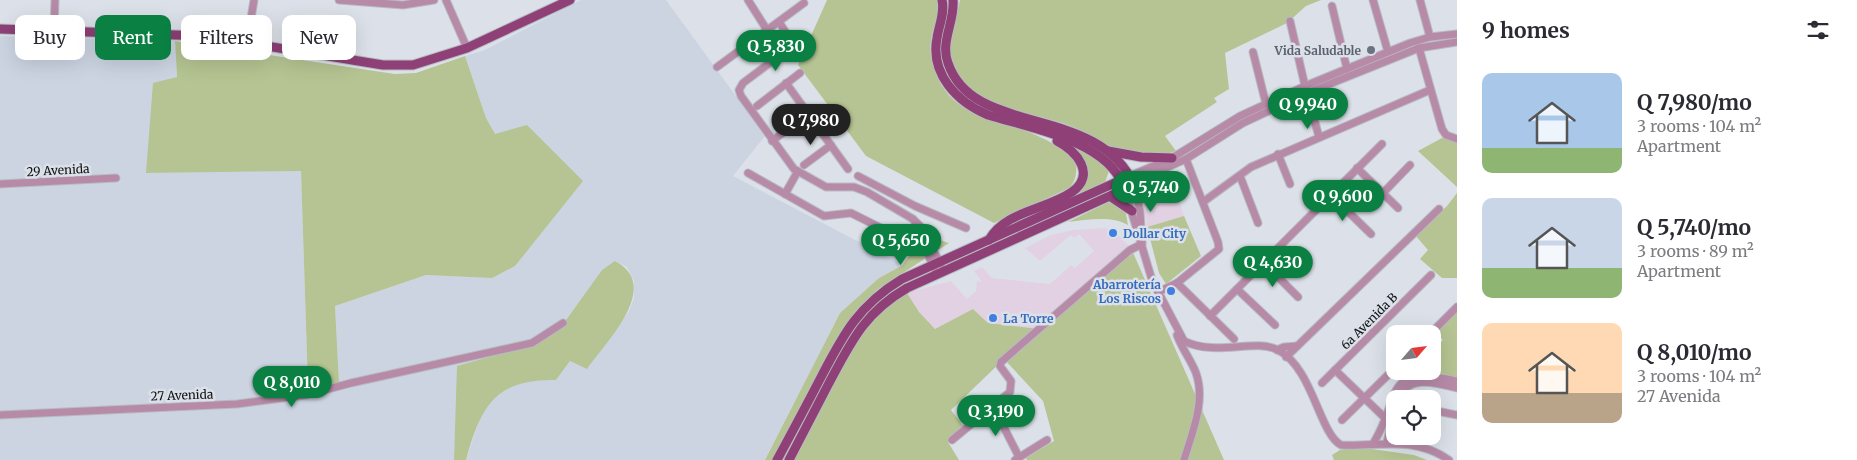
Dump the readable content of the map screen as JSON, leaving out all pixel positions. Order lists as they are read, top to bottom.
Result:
{
  "streets": {
    "street": ["29 Avenida", "6a Avenida B", "27 Avenida"]
  },
  "places": [
    "Vida Saludable",
    "Dollar City",
    "Abarrotería Los Riscos",
    "La Torre"
  ],
  "north": "top right",
  "page": {
    "heading": "9 homes",
    "chip": [
      "Buy",
      "Rent",
      "Filters",
      "New"
    ],
    "price": [
      "Q 5,830",
      "Q 9,940",
      "Q 7,980",
      "Q 5,740",
      "Q 9,600",
      "Q 5,650",
      "Q 4,630",
      "Q 8,010",
      "Q 3,190"
    ],
    "list": [
      {
        "name": "Q 7,980/mo",
        "note": "3 rooms · 104 m² · Apartment"
      },
      {
        "name": "Q 5,740/mo",
        "note": "3 rooms · 89 m² · Apartment"
      },
      {
        "name": "Q 8,010/mo",
        "note": "3 rooms · 104 m² · 27 Avenida"
      }
    ]
  }
}
